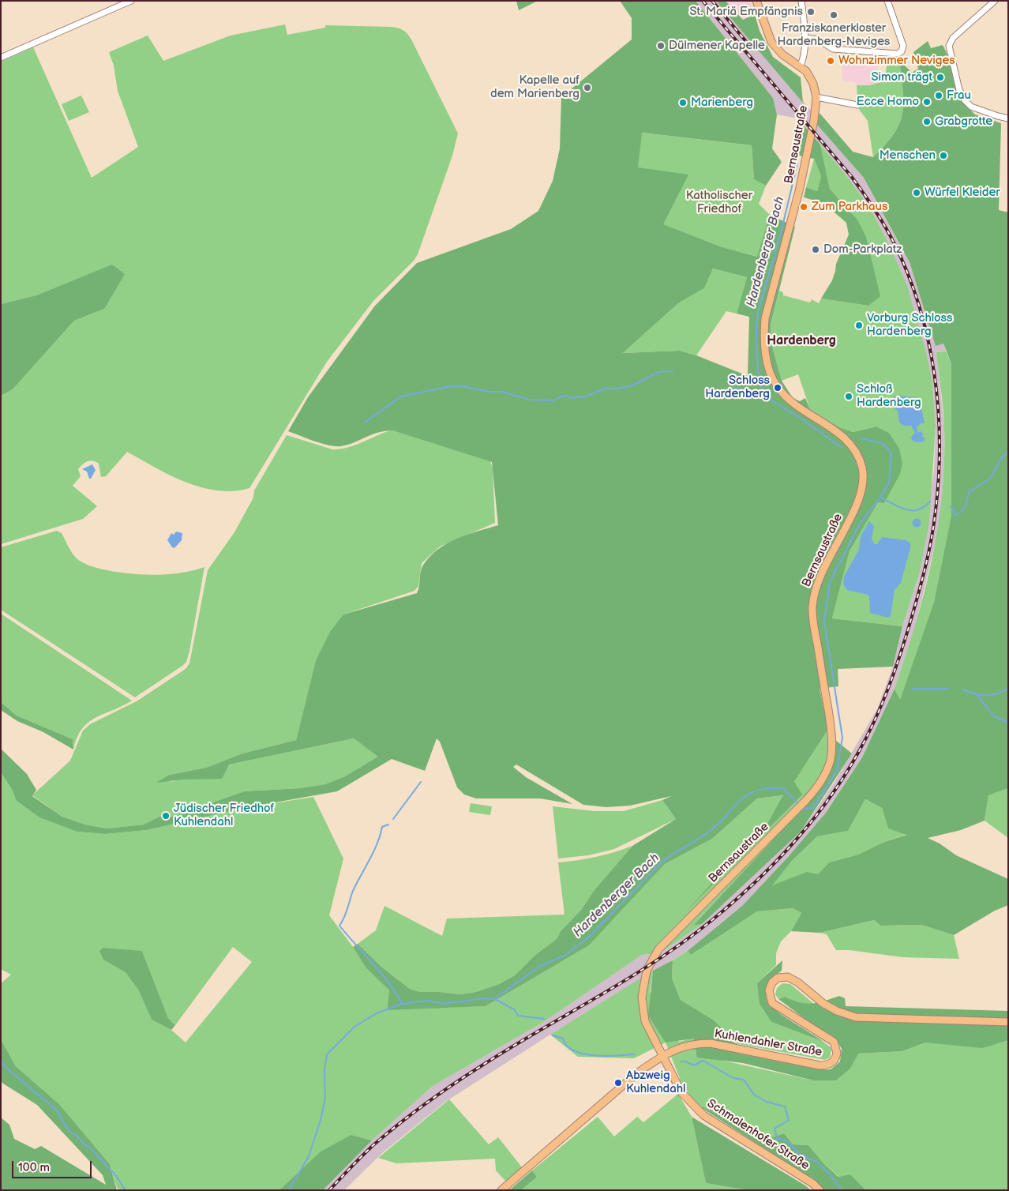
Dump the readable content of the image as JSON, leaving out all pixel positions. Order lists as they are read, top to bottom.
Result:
{
  "streets": {
    "main road": ["Bernsaustraße", "Kuhlendahler Straße", "Schmalenhofer Straße"]
  },
  "crossings": [
    ["Bernsaustraße", "Kuhlendahler Straße"],
    ["Bernsaustraße", "Schmalenhofer Straße"],
    ["Kuhlendahler Straße", "Schmalenhofer Straße"]
  ],
  "districts": ["Hardenberg"],
  "water": ["Hardenberger Bach"],
  "parks": ["Katholischer Friedhof"],
  "places": [
    "St. Mariä Empfängnis",
    "Franziskanerkloster Hardenberg-Neviges",
    "Dülmener Kapelle",
    "Wohnzimmer Neviges",
    "Simon trägt",
    "Kapelle auf dem Marienberg",
    "Frau",
    "Ecce Homo",
    "Marienberg",
    "Grabgrotte",
    "Menschen",
    "Würfel Kleider",
    "Zum Parkhaus",
    "Dom-Parkplatz",
    "Vorburg Schloss Hardenberg",
    "Schloss Hardenberg",
    "Schloß Hardenberg",
    "Jüdischer Friedhof Kuhlendahl",
    "Abzweig Kuhlendahl"
  ],
  "scale_bar": "100 m"
}
